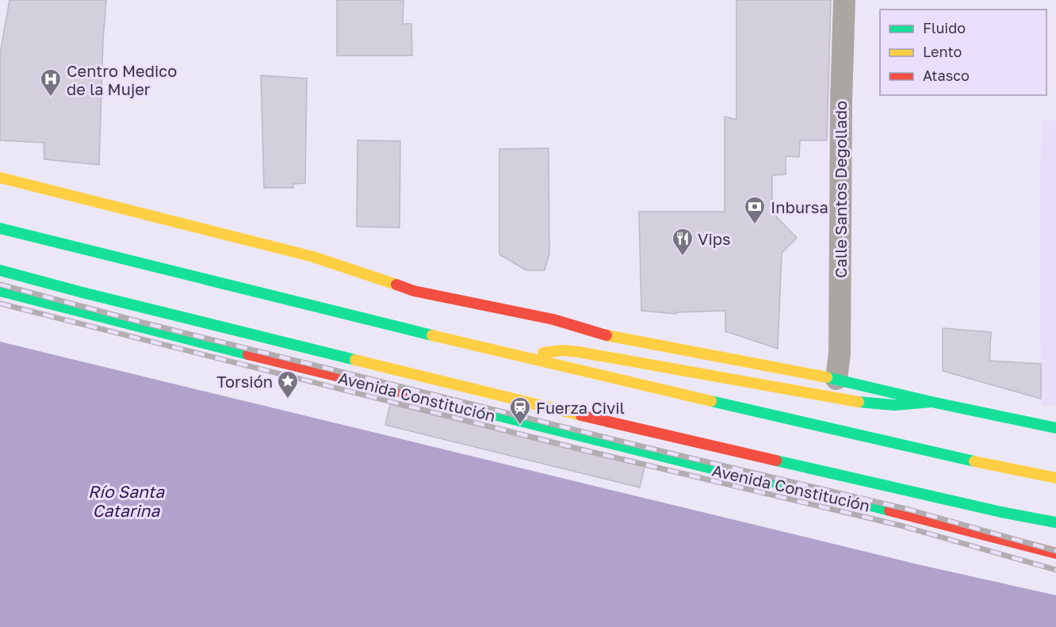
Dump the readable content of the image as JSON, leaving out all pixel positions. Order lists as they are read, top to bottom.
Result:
{
  "streets": {
    "main road": ["Avenida Constitución"],
    "street": ["Calle Santos Degollado"]
  },
  "water": ["Río Santa Catarina"],
  "places": {
    "hospital": ["Centro Medico de la Mujer"],
    "bank": ["Inbursa"],
    "restaurant": ["Vips"],
    "place": ["Torsión"],
    "station": ["Fuerza Civil"]
  },
  "legend": ["Fluido", "Lento", "Atasco"]
}
